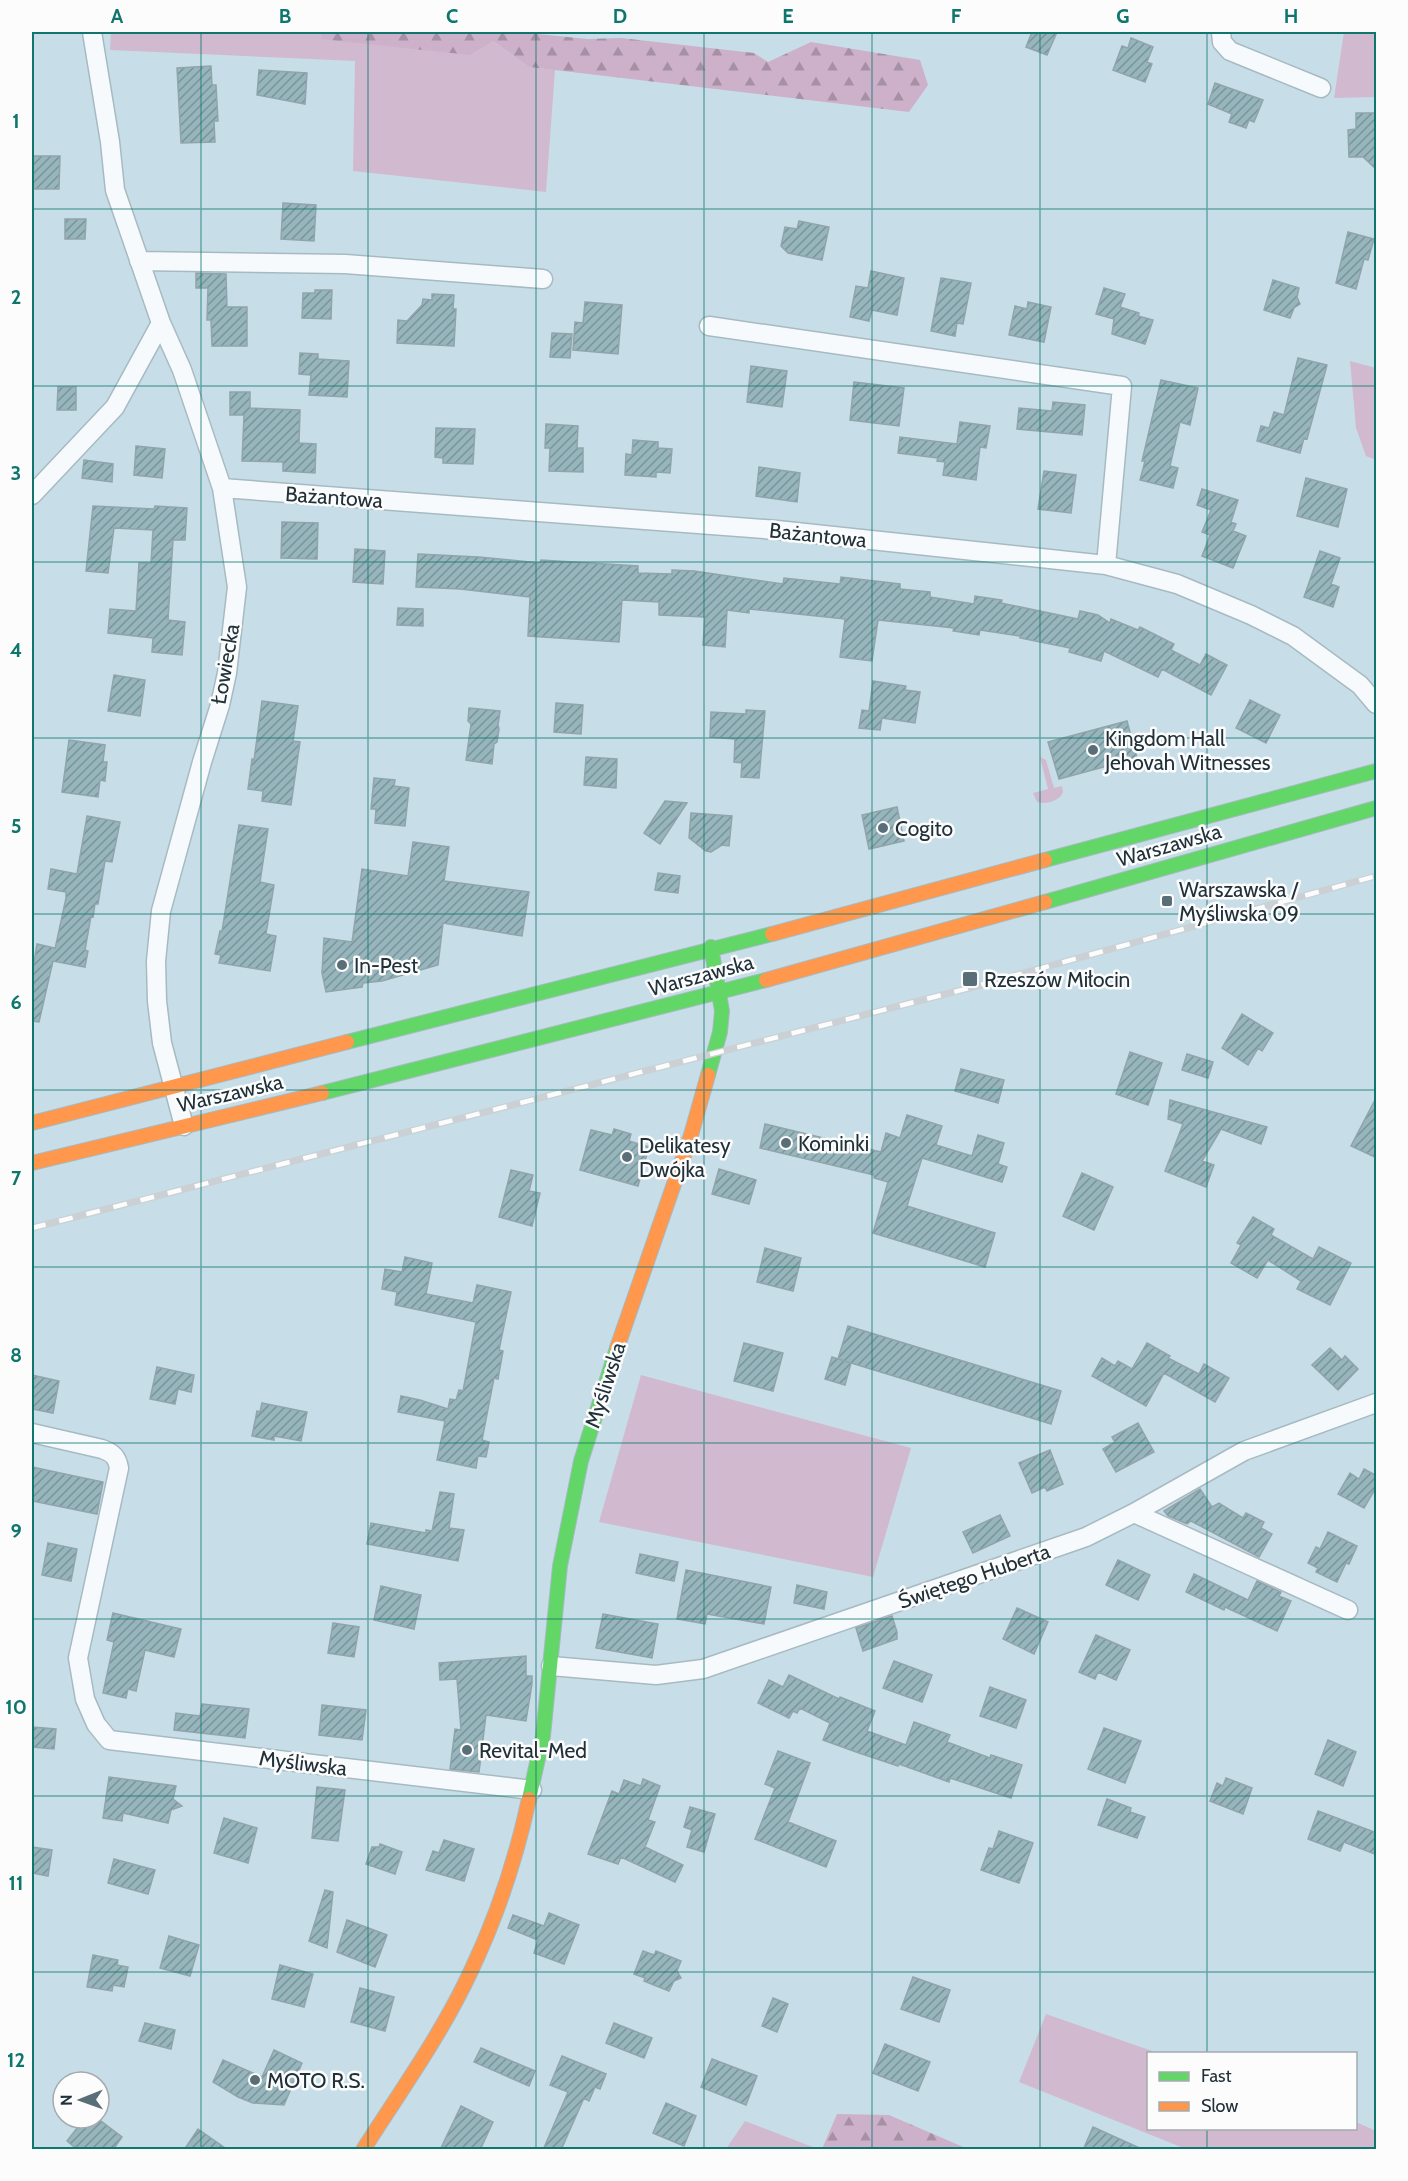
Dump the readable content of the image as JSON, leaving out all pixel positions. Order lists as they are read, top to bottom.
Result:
{
  "streets": {
    "main road": ["Warszawska", "Myśliwska"],
    "street": ["Bażantowa", "Łowiecka", "Świętego Huberta"]
  },
  "crossings": [
    ["Bażantowa", "Łowiecka"],
    ["Łowiecka", "Warszawska"],
    ["Warszawska", "Myśliwska"],
    ["Myśliwska", "Świętego Huberta"]
  ],
  "places": {
    "other": [
      "Kingdom Hall Jehovah Witnesses",
      "Cogito",
      "In-Pest",
      "Kominki",
      "Delikatesy Dwójka",
      "Revital-Med",
      "MOTO R.S."
    ],
    "transit": ["Warszawska / Myśliwska 09", "Rzeszów Miłocin"]
  },
  "legend": ["Fast", "Slow"],
  "north": "left",
  "grid": {
    "columns": [
      "A",
      "B",
      "C",
      "D",
      "E",
      "F",
      "G",
      "H"
    ],
    "rows": [
      "1",
      "2",
      "3",
      "4",
      "5",
      "6",
      "7",
      "8",
      "9",
      "10",
      "11",
      "12"
    ]
  }
}
